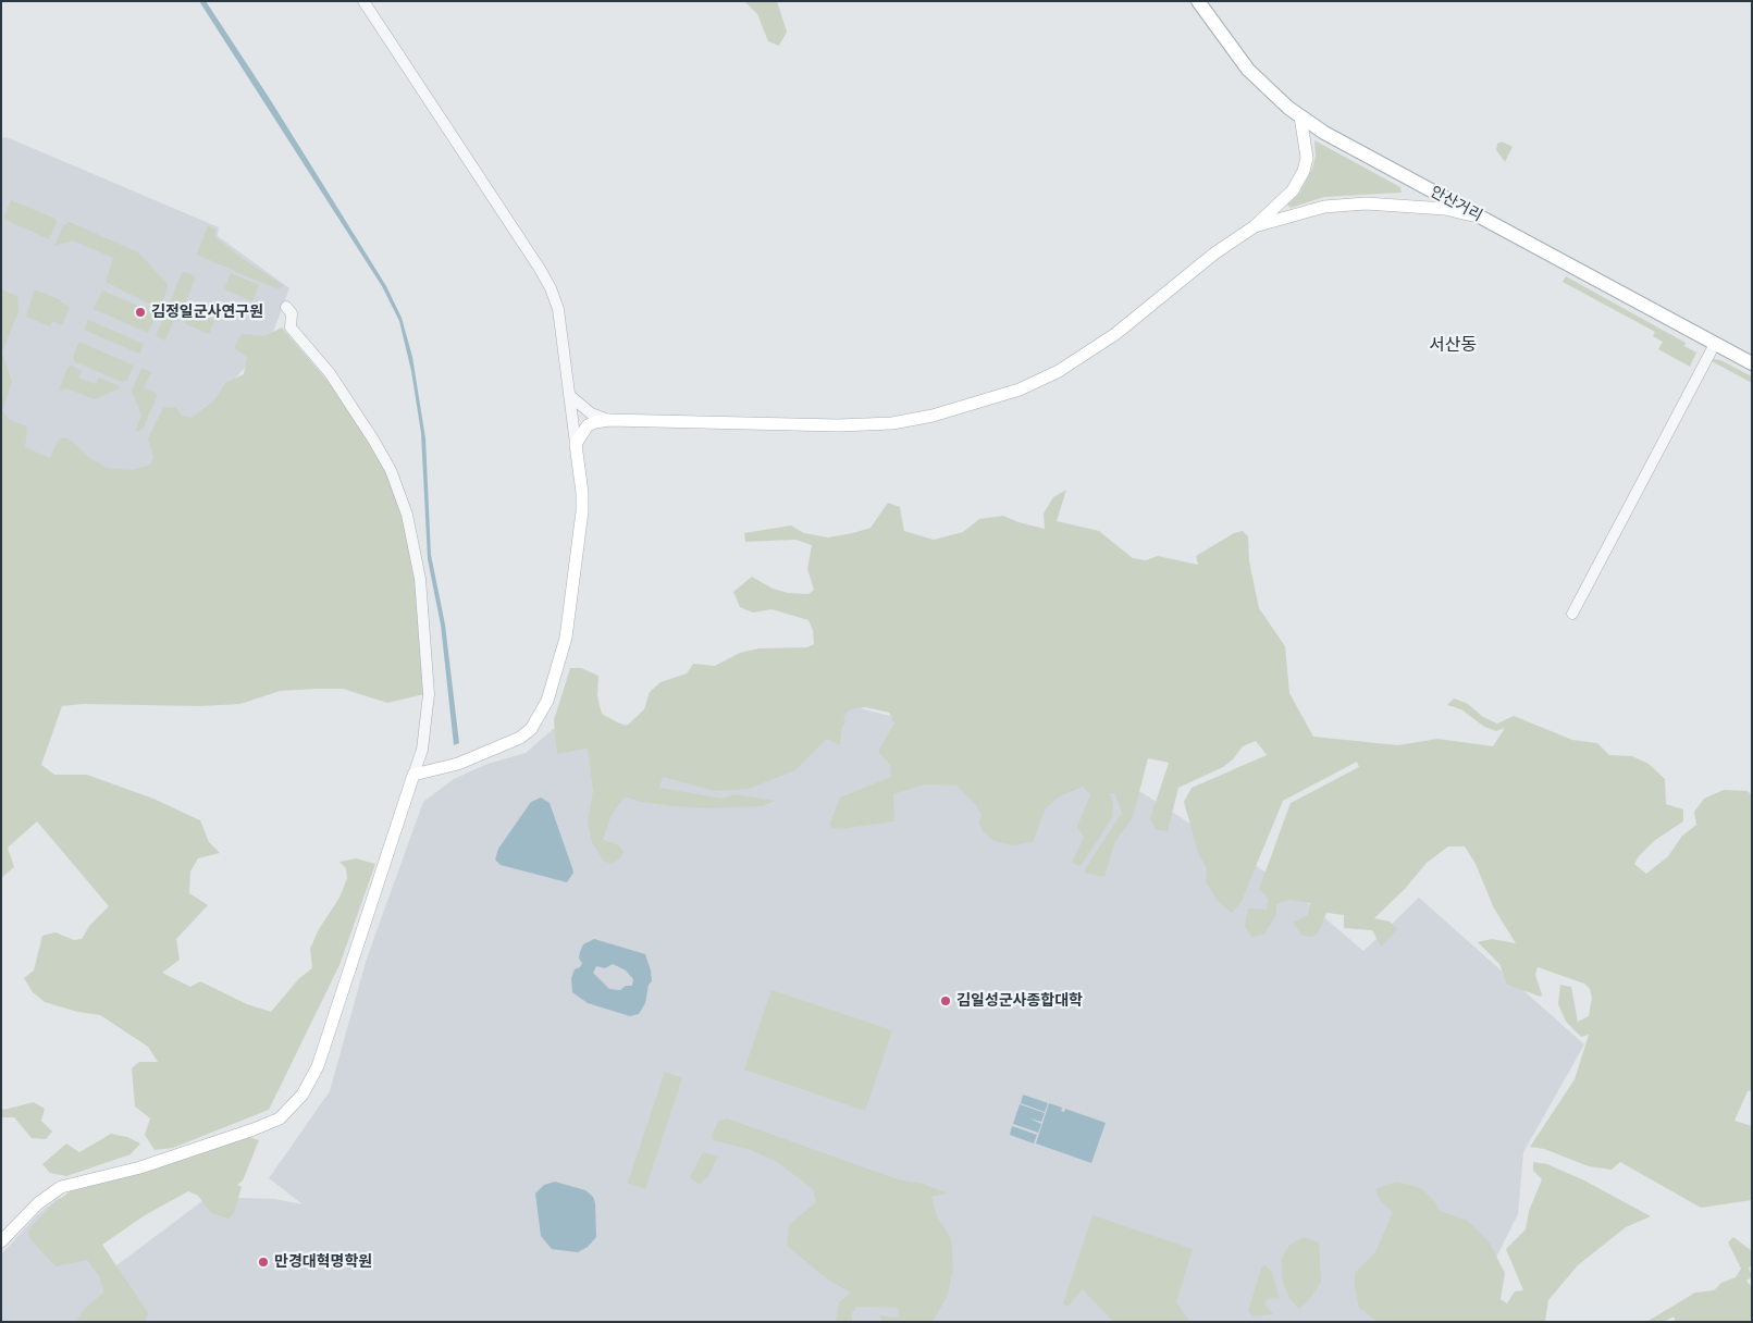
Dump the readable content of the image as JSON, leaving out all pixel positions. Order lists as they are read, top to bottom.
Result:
{
  "streets": {
    "main road": ["안산거리"]
  },
  "districts": ["서산동"],
  "places": ["김정일군사연구원", "김일성군사종합대학", "만경대혁명학원"]
}
